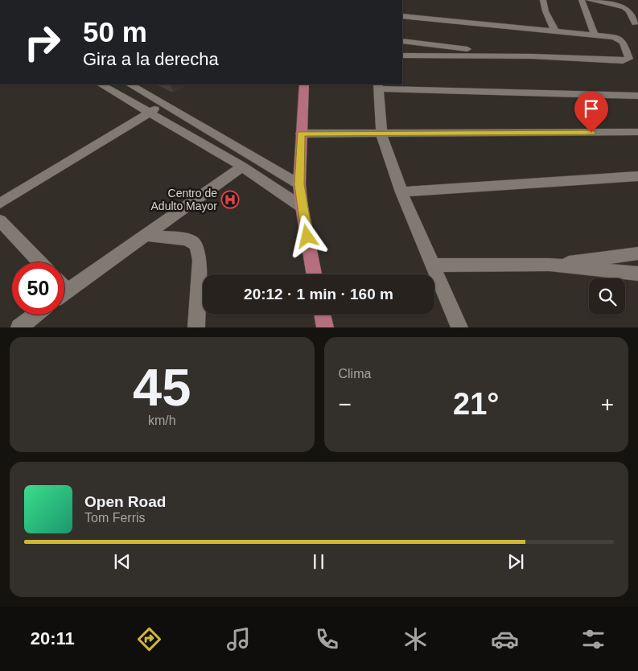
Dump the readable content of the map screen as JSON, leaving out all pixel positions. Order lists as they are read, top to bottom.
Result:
{
  "places": {
    "hospital": ["Centro de Adulto Mayor"]
  },
  "page": {
    "turn": ["50 m", "Gira a la derecha"],
    "limit": "50",
    "trip": "20:12 · 1 min · 160 m",
    "tile": [
      ["45", "km/h"],
      "Clima"
    ],
    "heat": ["−", "21°", "+"],
    "song": ["Open Road", "Tom Ferris"],
    "tabs": "20:11"
  }
}
